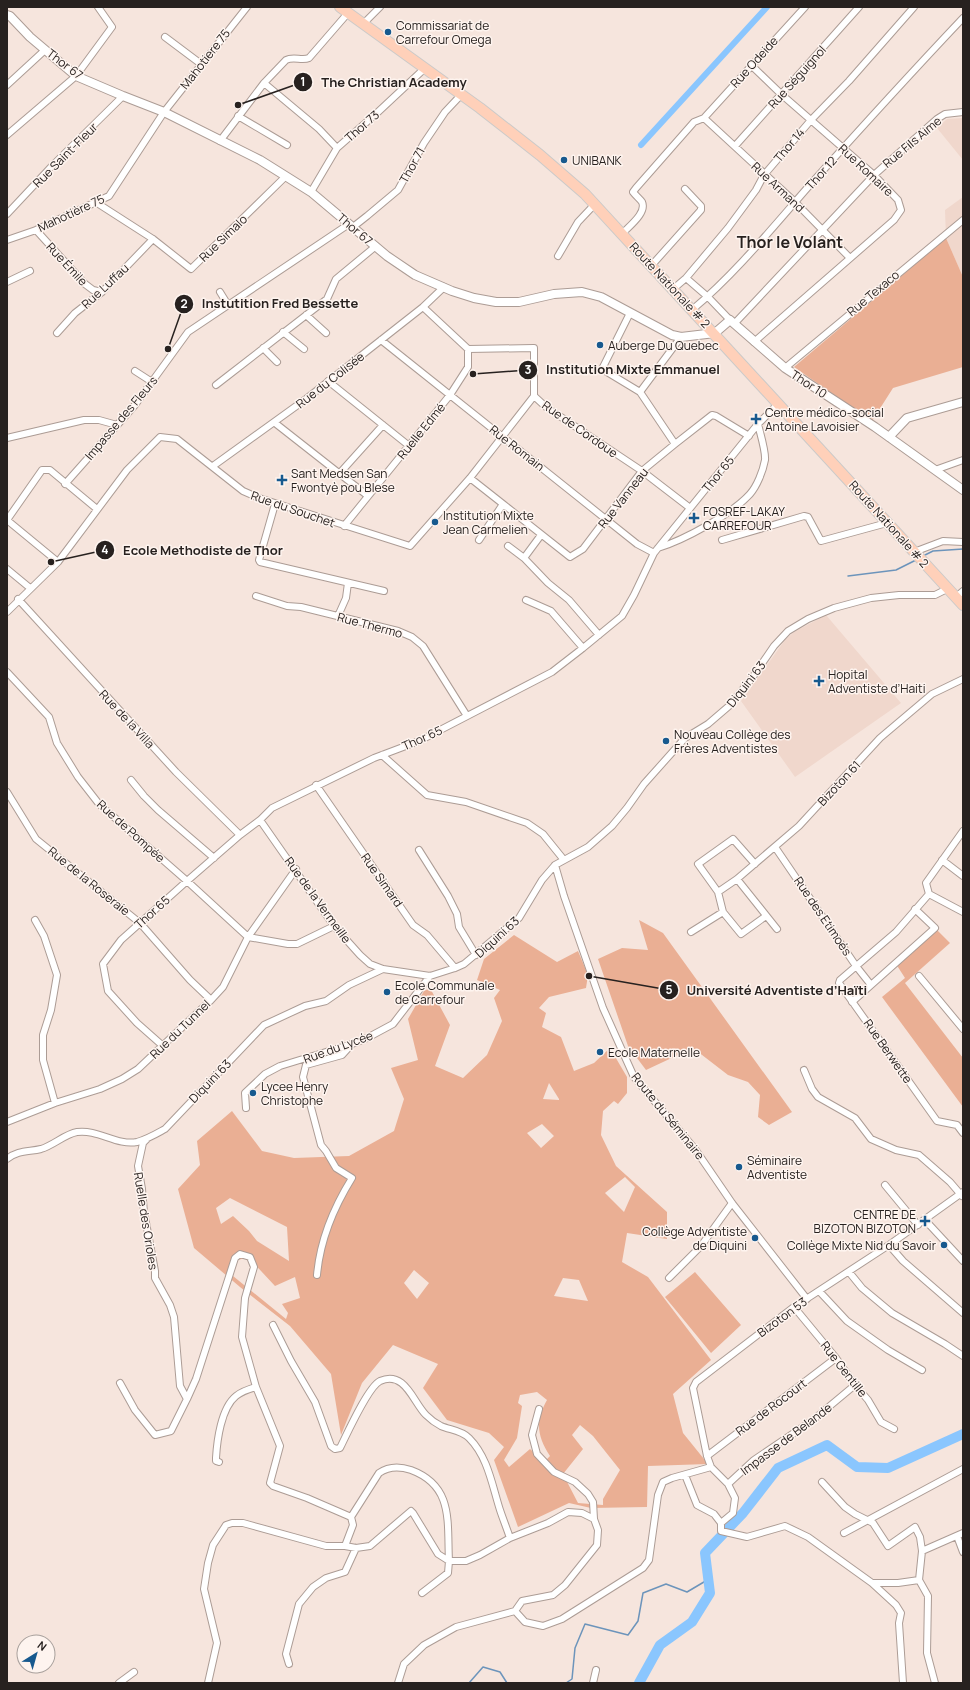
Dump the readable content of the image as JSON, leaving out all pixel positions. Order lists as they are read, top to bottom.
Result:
{
  "streets": {
    "main road": ["Route Nationale # 2"],
    "street": [
      "Mahotiere 75",
      "Rue Odeide",
      "Thor 67",
      "Rue Séguignol",
      "Thor 73",
      "Rue Fils Aime",
      "Thor 14",
      "Rue Saint-Fleur",
      "Thor 71",
      "Rue Romaire",
      "Thor 12",
      "Rue Armand",
      "Mahotière 75",
      "Rue Simalo",
      "Rue Émile",
      "Rue Luffau",
      "Rue Texaco",
      "Rue du Colisée",
      "Thor 10",
      "Impasse des Fleurs",
      "Rue de Cordoue",
      "Ruelle Edmé",
      "Rue Romain",
      "Thor 65",
      "Rue Vanneau",
      "Rue du Souchet",
      "Rue Thermo",
      "Diquini 63",
      "Rue de la Villa",
      "Bizoton 61",
      "Rue de Pompée",
      "Rue Simard",
      "Rue de la Roseraie",
      "Rue de la Vermeille",
      "Rue des Etimoés",
      "Rue du Tunnel",
      "Rue du Lycée",
      "Rue Berwette",
      "Route du Séminaire",
      "Ruelle des Orioles",
      "Bizoton 53",
      "Rue Gentille",
      "Rue de Rocourt",
      "Impasse de Belande"
    ]
  },
  "crossings": [
    ["Mahotiere 75", "Thor 67"],
    ["Mahotiere 75", "Mahotière 75"],
    ["Rue Odeide", "Rue Romaire"],
    ["Rue Odeide", "Rue Armand"],
    ["Rue Odeide", "Route Nationale # 2"],
    ["Thor 67", "Thor 73"],
    ["Thor 67", "Rue Saint-Fleur"],
    ["Thor 67", "Thor 71"],
    ["Thor 67", "Mahotière 75"],
    ["Thor 67", "Rue Simalo"],
    ["Thor 67", "Route Nationale # 2"],
    ["Thor 67", "Rue du Colisée"],
    ["Thor 67", "Impasse des Fleurs"],
    ["Rue Séguignol", "Rue Romaire"],
    ["Rue Séguignol", "Rue Armand"],
    ["Thor 73", "Route Nationale # 2"],
    ["Rue Fils Aime", "Rue Romaire"],
    ["Rue Fils Aime", "Rue Armand"],
    ["Rue Fils Aime", "Thor 10"],
    ["Thor 14", "Rue Romaire"],
    ["Thor 14", "Rue Armand"],
    ["Thor 14", "Route Nationale # 2"],
    ["Thor 14", "Thor 10"],
    ["Thor 71", "Route Nationale # 2"],
    ["Thor 71", "Impasse des Fleurs"],
    ["Rue Romaire", "Thor 12"],
    ["Rue Romaire", "Rue Armand"],
    ["Rue Romaire", "Thor 10"],
    ["Thor 12", "Rue Armand"],
    ["Thor 12", "Route Nationale # 2"],
    ["Thor 12", "Thor 10"],
    ["Mahotière 75", "Rue Simalo"],
    ["Mahotière 75", "Rue Émile"],
    ["Rue Simalo", "Rue Luffau"],
    ["Rue Émile", "Rue Luffau"],
    ["Route Nationale # 2", "Thor 65"],
    ["Route Nationale # 2", "Diquini 63"],
    ["Rue Texaco", "Thor 10"],
    ["Rue du Colisée", "Rue Romain"],
    ["Rue du Colisée", "Rue du Souchet"],
    ["Rue de Cordoue", "Ruelle Edmé"],
    ["Rue de Cordoue", "Thor 65"],
    ["Rue de Cordoue", "Rue Vanneau"],
    ["Rue de Cordoue", "Rue du Souchet"],
    ["Ruelle Edmé", "Rue Romain"],
    ["Ruelle Edmé", "Rue du Souchet"],
    ["Rue Romain", "Thor 65"],
    ["Rue Romain", "Rue Vanneau"],
    ["Rue Romain", "Rue du Souchet"],
    ["Thor 65", "Rue Vanneau"],
    ["Thor 65", "Rue Thermo"],
    ["Thor 65", "Rue de la Villa"],
    ["Thor 65", "Rue de Pompée"],
    ["Thor 65", "Rue Simard"],
    ["Thor 65", "Rue de la Roseraie"],
    ["Thor 65", "Rue de la Vermeille"],
    ["Thor 65", "Rue du Tunnel"],
    ["Rue Vanneau", "Rue du Souchet"],
    ["Rue du Souchet", "Rue de la Villa"],
    ["Diquini 63", "Rue Simard"],
    ["Diquini 63", "Rue de la Vermeille"],
    ["Diquini 63", "Rue du Lycée"],
    ["Diquini 63", "Route du Séminaire"],
    ["Diquini 63", "Ruelle des Orioles"],
    ["Bizoton 61", "Rue des Etimoés"],
    ["Rue de Pompée", "Rue du Tunnel"],
    ["Rue de la Roseraie", "Rue du Tunnel"],
    ["Rue de la Vermeille", "Rue du Tunnel"],
    ["Rue des Etimoés", "Rue Berwette"],
    ["Route du Séminaire", "Bizoton 53"],
    ["Bizoton 53", "Rue Gentille"],
    ["Bizoton 53", "Rue de Rocourt"],
    ["Bizoton 53", "Impasse de Belande"],
    ["Rue Gentille", "Rue de Rocourt"],
    ["Rue Gentille", "Impasse de Belande"]
  ],
  "districts": ["Thor le Volant"],
  "places": {
    "other": [
      "Commissariat de Carrefour Omega",
      "The Christian Academy",
      "UNIBANK",
      "Auberge Du Quebec",
      "Instutition Fred Bessette",
      "Institution Mixte Emmanuel",
      "Institution Mixte Jean Carmelien",
      "Ecole Methodiste de Thor",
      "Nouveau Collège des Frères Adventistes",
      "Université Adventiste d’Haïti",
      "Ecole Communale de Carrefour",
      "Ecole Maternelle",
      "Lycee Henry Christophe",
      "Séminaire Adventiste",
      "Collège Adventiste de Diquini",
      "Collège Mixte Nid du Savoir"
    ],
    "health": [
      "Centre médico-social Antoine Lavoisier",
      "Sant Medsen San Fwontyè pou Blese",
      "FOSREF-LAKAY CARREFOUR",
      "Hopital Adventiste d’Haiti",
      "CENTRE DE BIZOTON BIZOTON"
    ]
  },
  "north": "top right"
}
